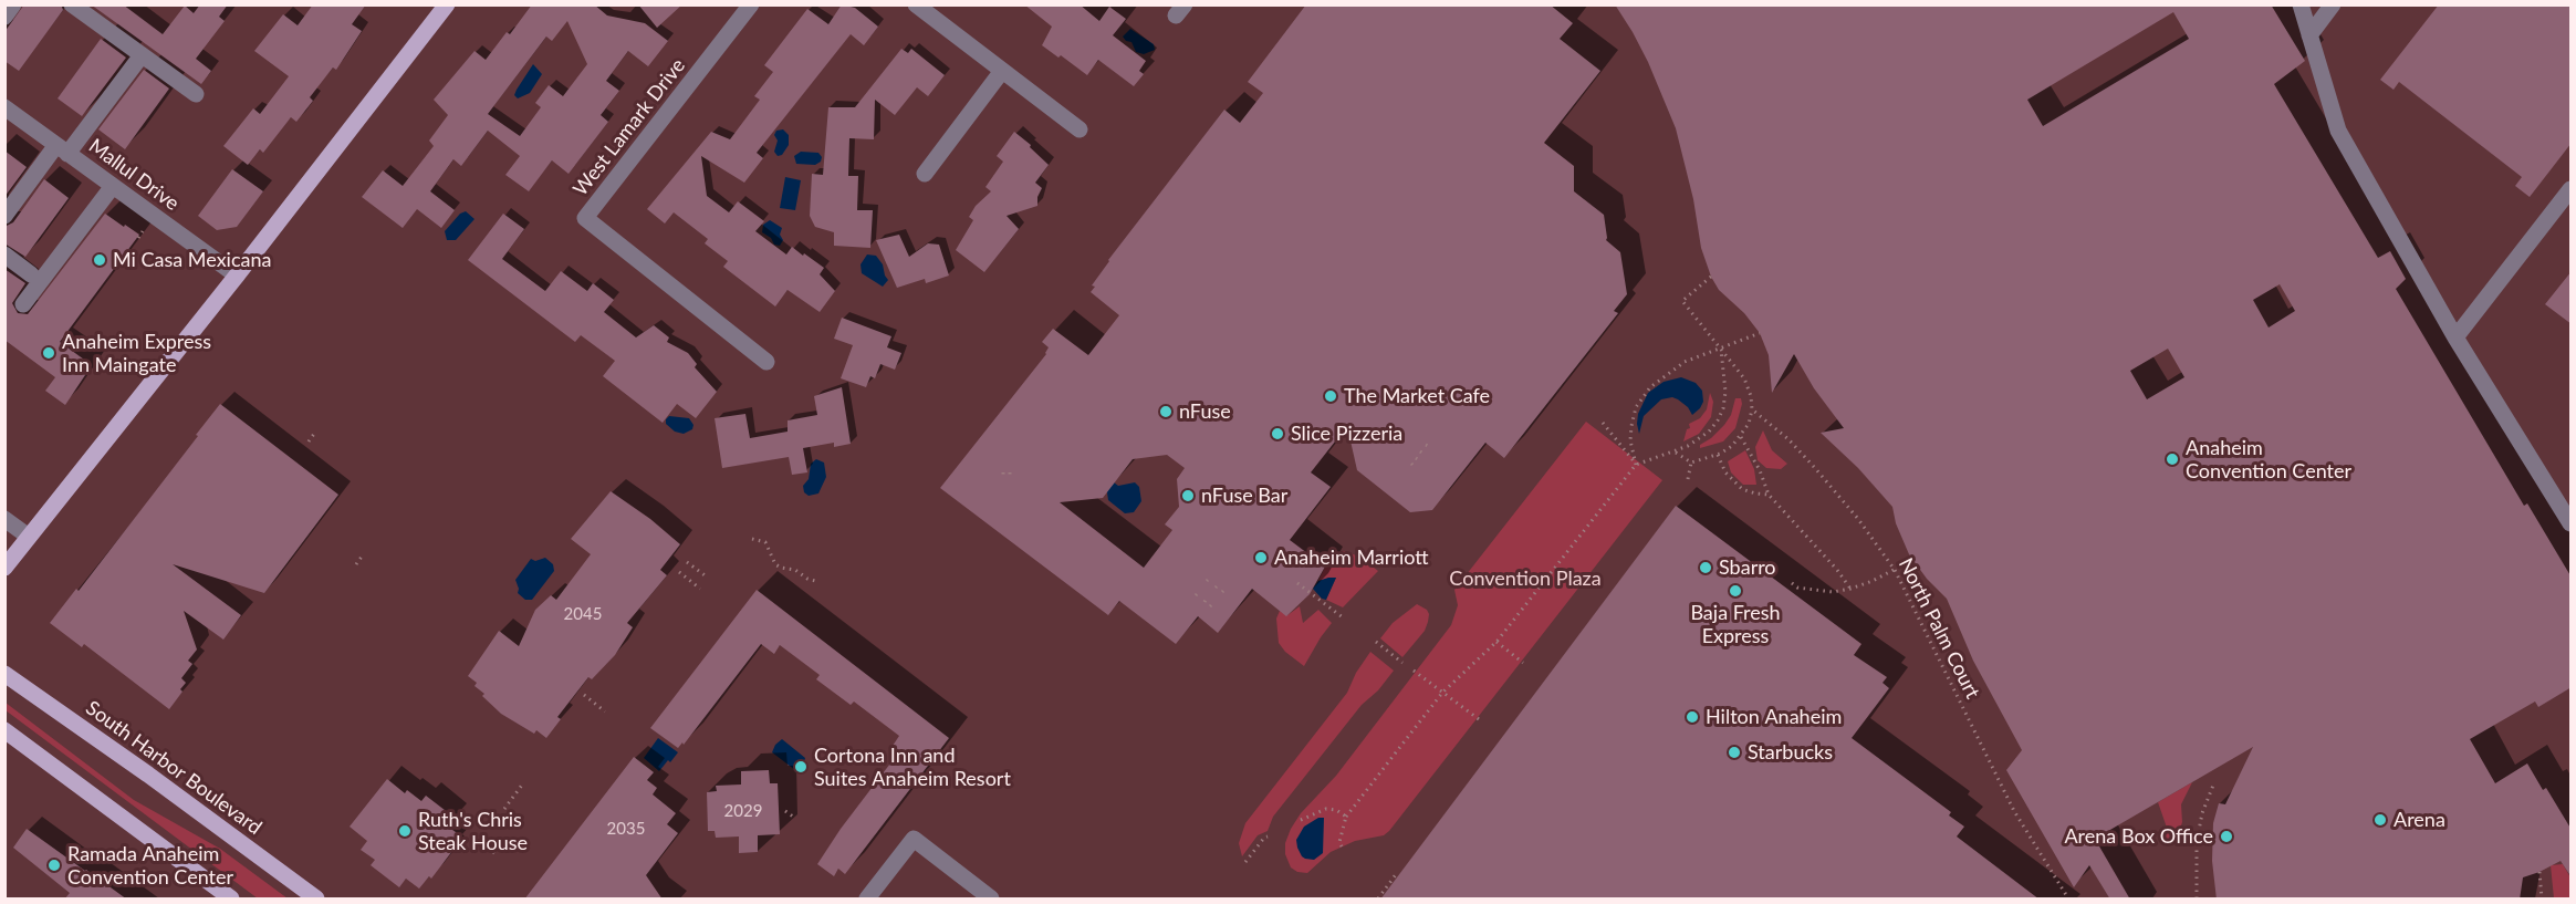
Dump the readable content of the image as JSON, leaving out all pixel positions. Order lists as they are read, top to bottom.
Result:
{
  "streets": {
    "main road": ["South Harbor Boulevard"],
    "street": ["West Lamark Drive", "Mallul Drive"],
    "path": ["North Palm Court"]
  },
  "parks": ["Convention Plaza"],
  "places": [
    "Mi Casa Mexicana",
    "Anaheim Express Inn Maingate",
    "The Market Cafe",
    "nFuse",
    "Slice Pizzeria",
    "Anaheim Convention Center",
    "nFuse Bar",
    "Anaheim Marriott",
    "Sbarro",
    "Baja Fresh Express",
    "Hilton Anaheim",
    "Starbucks",
    "Cortona Inn and Suites Anaheim Resort",
    "Arena",
    "Ruth's Chris Steak House",
    "Arena Box Office",
    "Ramada Anaheim Convention Center"
  ],
  "house_numbers": ["2045", "2029", "2035"]
}
